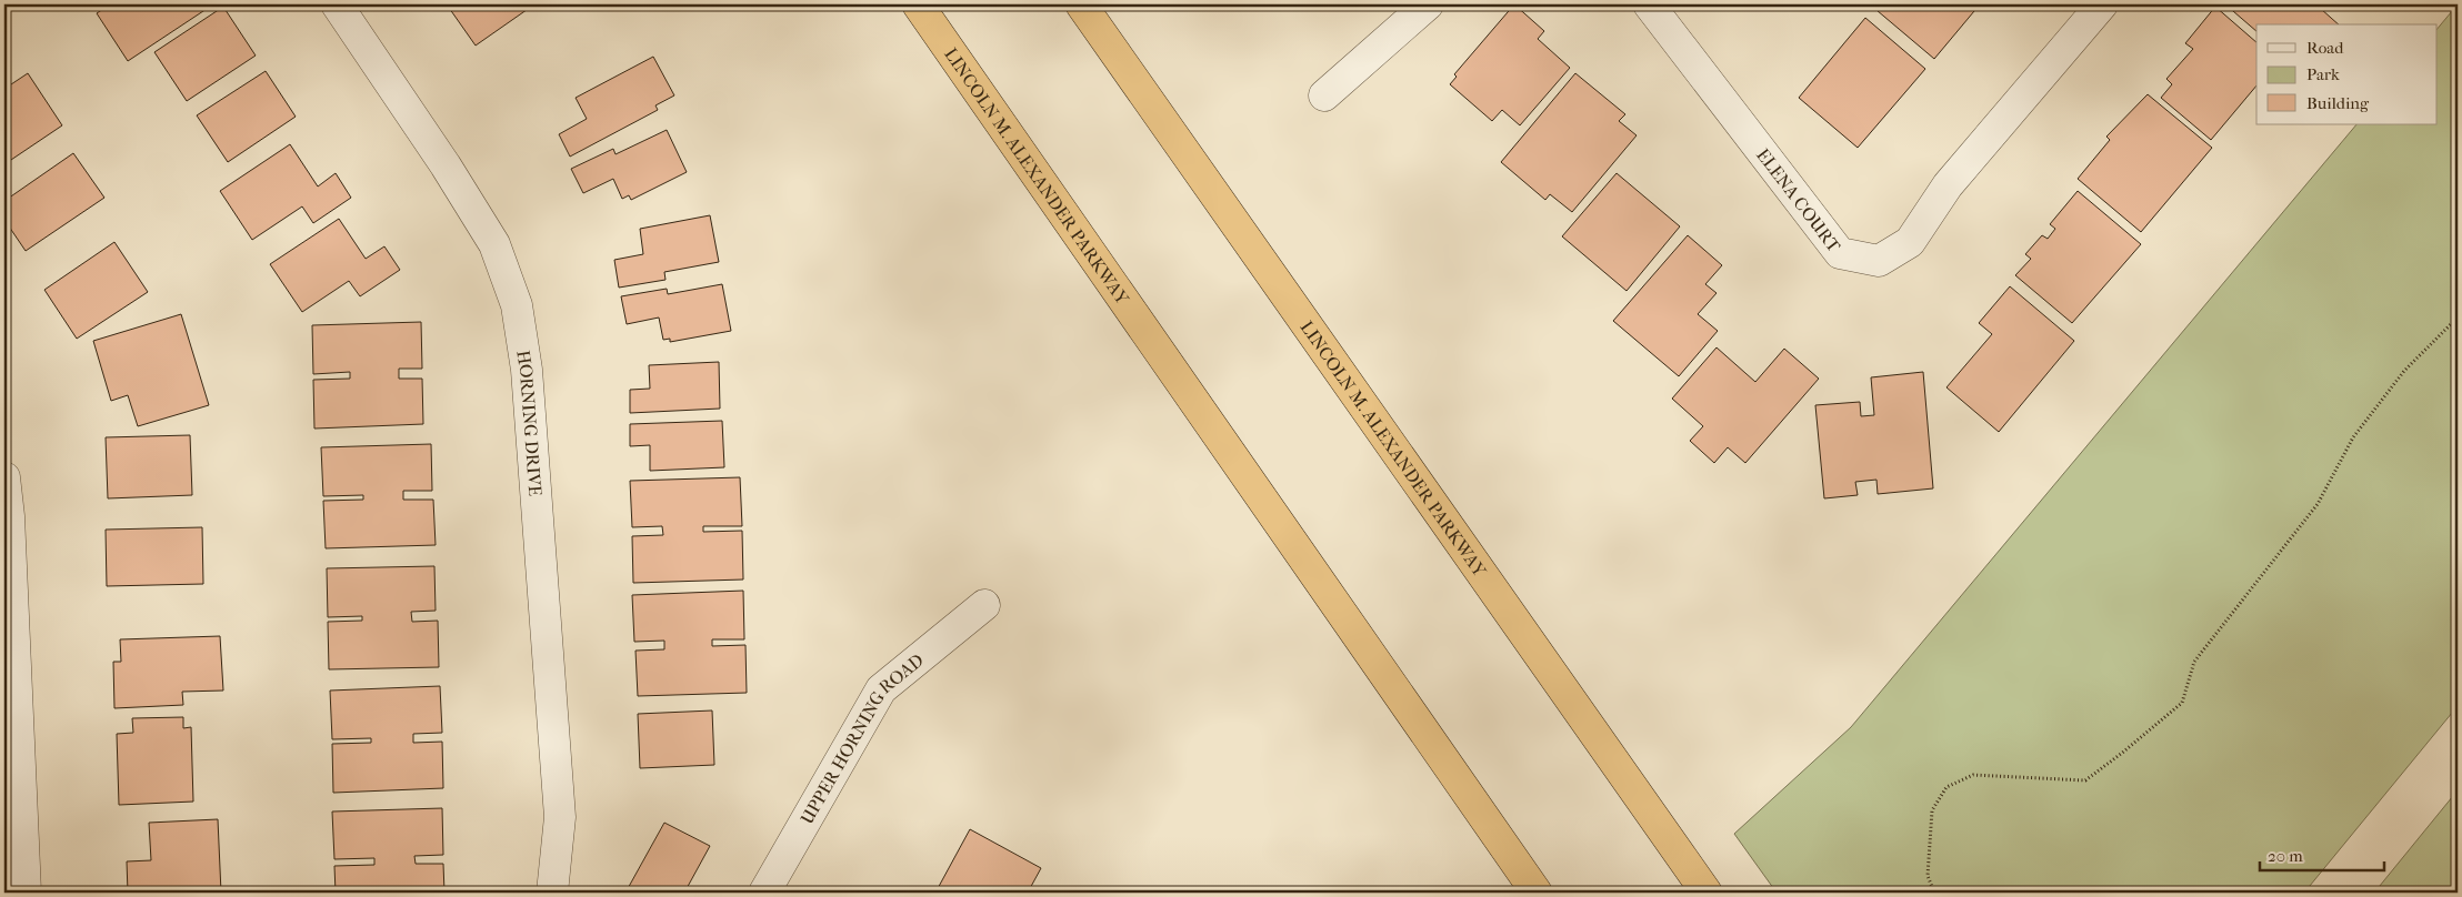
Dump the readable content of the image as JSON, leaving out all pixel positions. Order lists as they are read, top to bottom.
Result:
{
  "streets": {
    "highway": ["LINCOLN M. ALEXANDER PARKWAY"],
    "street": ["ELENA COURT", "HORNING DRIVE", "UPPER HORNING ROAD"]
  },
  "legend": ["Road", "Park", "Building"],
  "scale_bar": "20 m"
}
